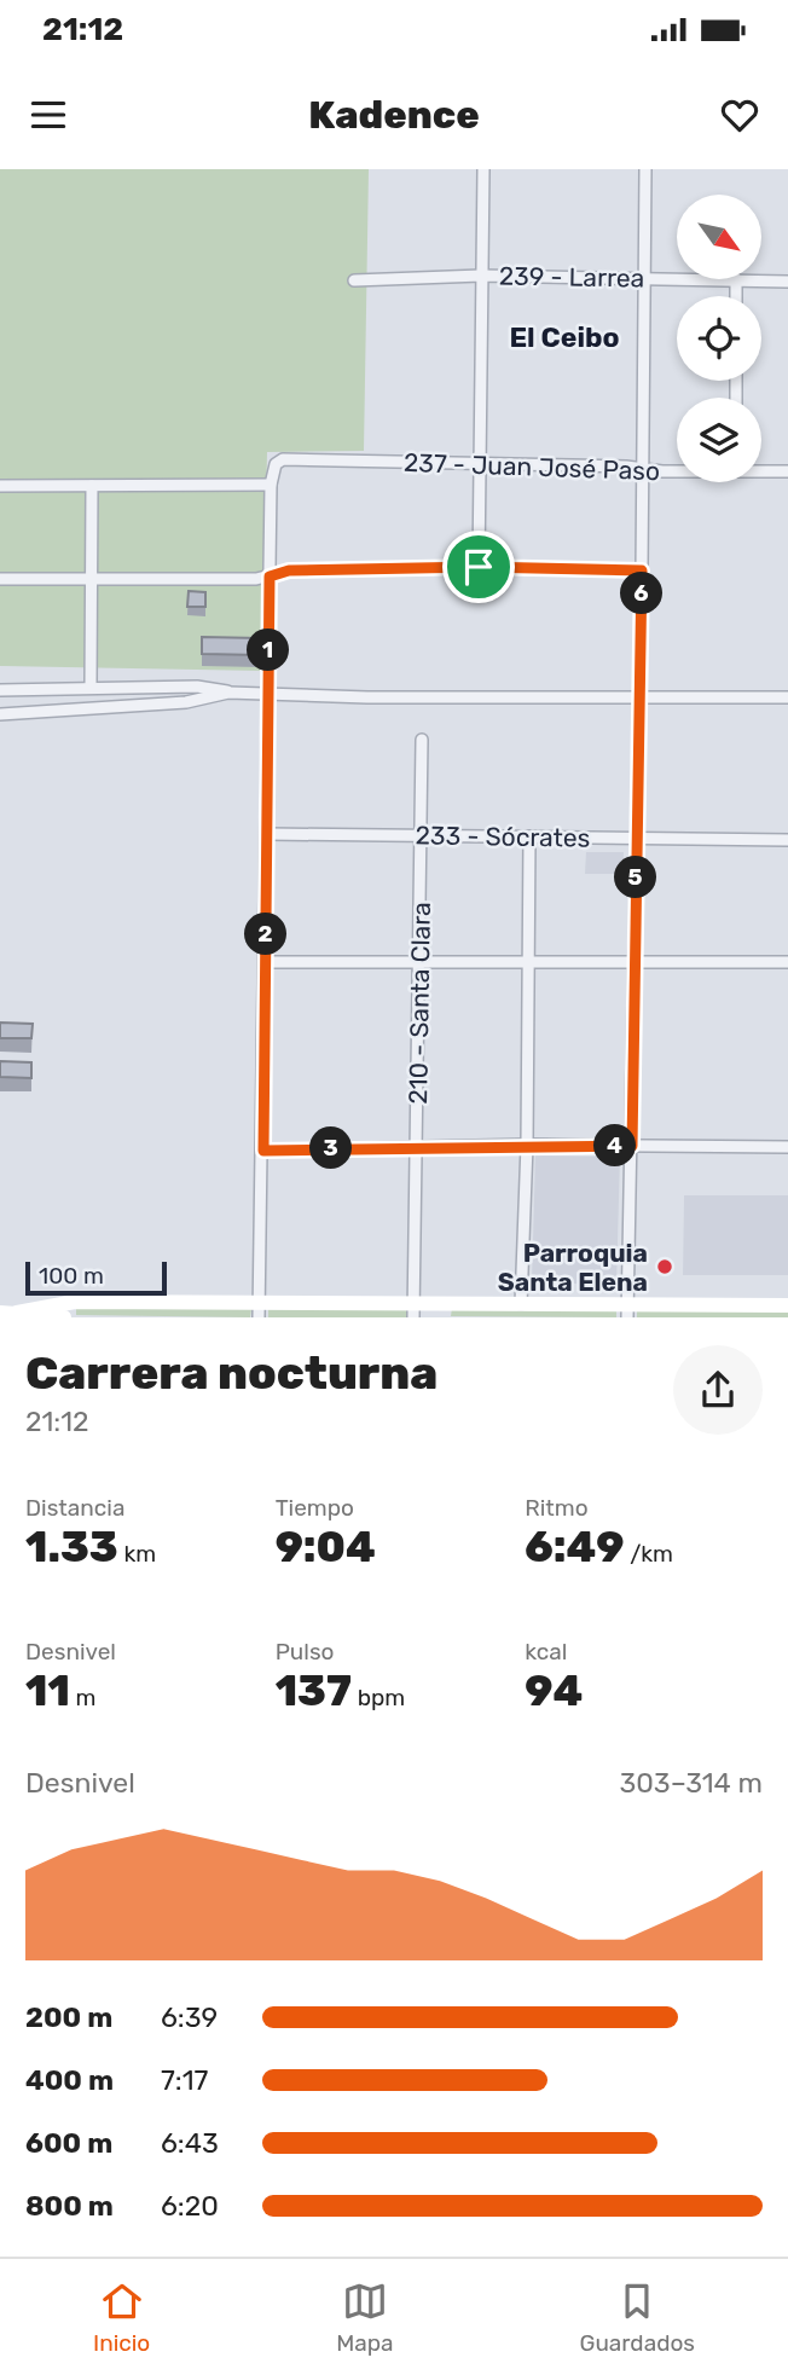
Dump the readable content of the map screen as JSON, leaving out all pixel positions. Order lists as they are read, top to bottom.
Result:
{
  "streets": {
    "street": [
      "239 - Larrea",
      "237 - Juan José Paso",
      "233 - Sócrates",
      "210 - Santa Clara"
    ]
  },
  "crossings": [
    ["233 - Sócrates", "210 - Santa Clara"]
  ],
  "districts": ["El Ceibo"],
  "places": ["Parroquia Santa Elena"],
  "scale_bar": "100 m",
  "north": "bottom right",
  "page": {
    "status": "21:12",
    "header": "Kadence",
    "pins": [
      "6",
      "1",
      "5",
      "2",
      "4",
      "3"
    ],
    "scale": "100 m",
    "heading": ["Carrera nocturna", "21:12"],
    "stats": [
      ["Distancia", "1.33 km"],
      ["Tiempo", "9:04"],
      ["Ritmo", "6:49 /km"],
      ["Desnivel", "11 m"],
      ["Pulso", "137 bpm"],
      ["kcal", "94"]
    ],
    "chart": ["Desnivel", "303–314 m"],
    "list": [
      {
        "name": "200 m",
        "note": "6:39"
      },
      {
        "name": "400 m",
        "note": "7:17"
      },
      {
        "name": "600 m",
        "note": "6:43"
      },
      {
        "name": "800 m",
        "note": "6:20"
      }
    ],
    "tabs": ["Inicio", "Mapa", "Guardados"]
  }
}
